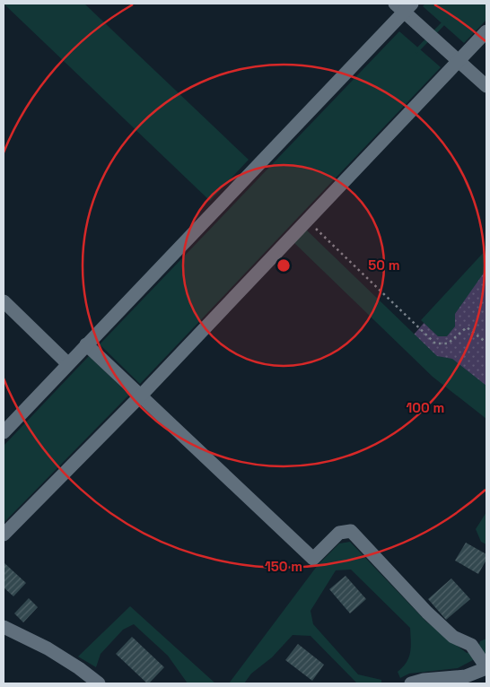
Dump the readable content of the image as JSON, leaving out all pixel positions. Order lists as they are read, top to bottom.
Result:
{
  "rings": ["50 m", "100 m", "150 m"]
}
